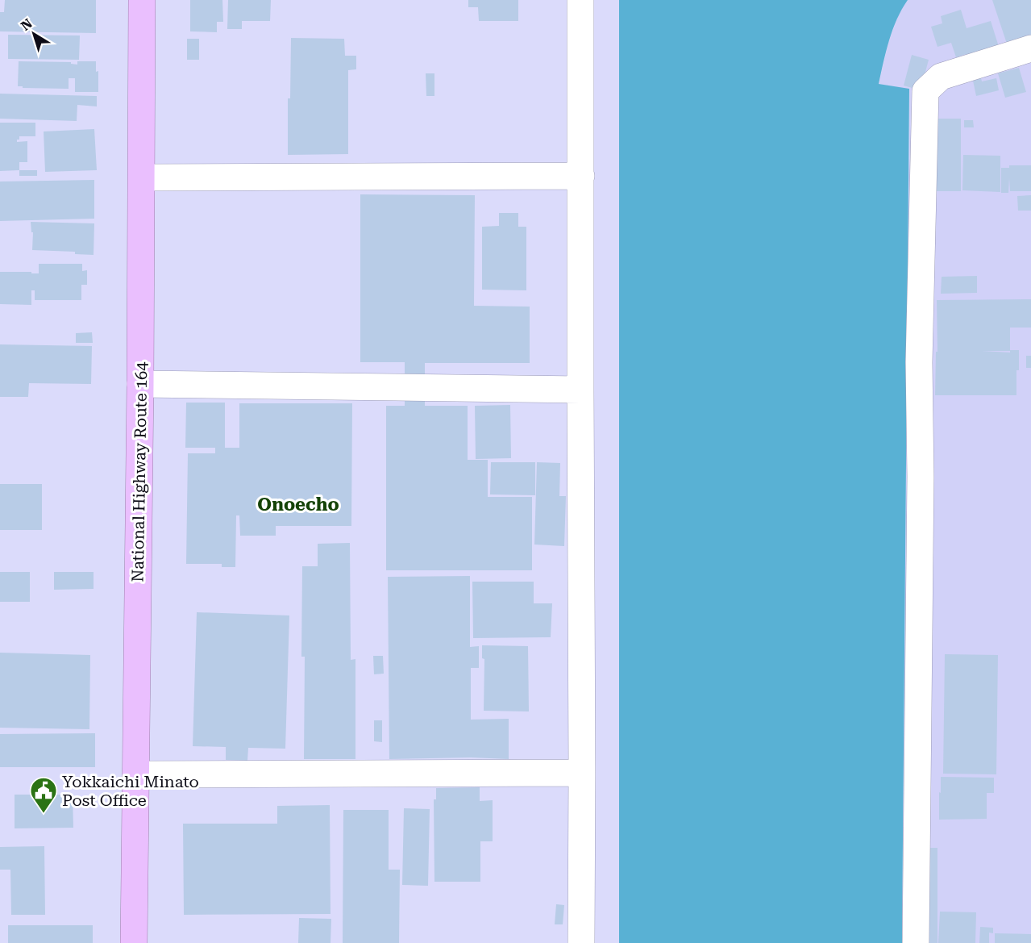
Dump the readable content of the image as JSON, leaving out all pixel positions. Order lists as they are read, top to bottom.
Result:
{
  "streets": {
    "highway": ["National Highway Route 164"]
  },
  "districts": ["Onoecho"],
  "places": {
    "public building": ["Yokkaichi Minato Post Office"]
  },
  "north": "top left"
}
